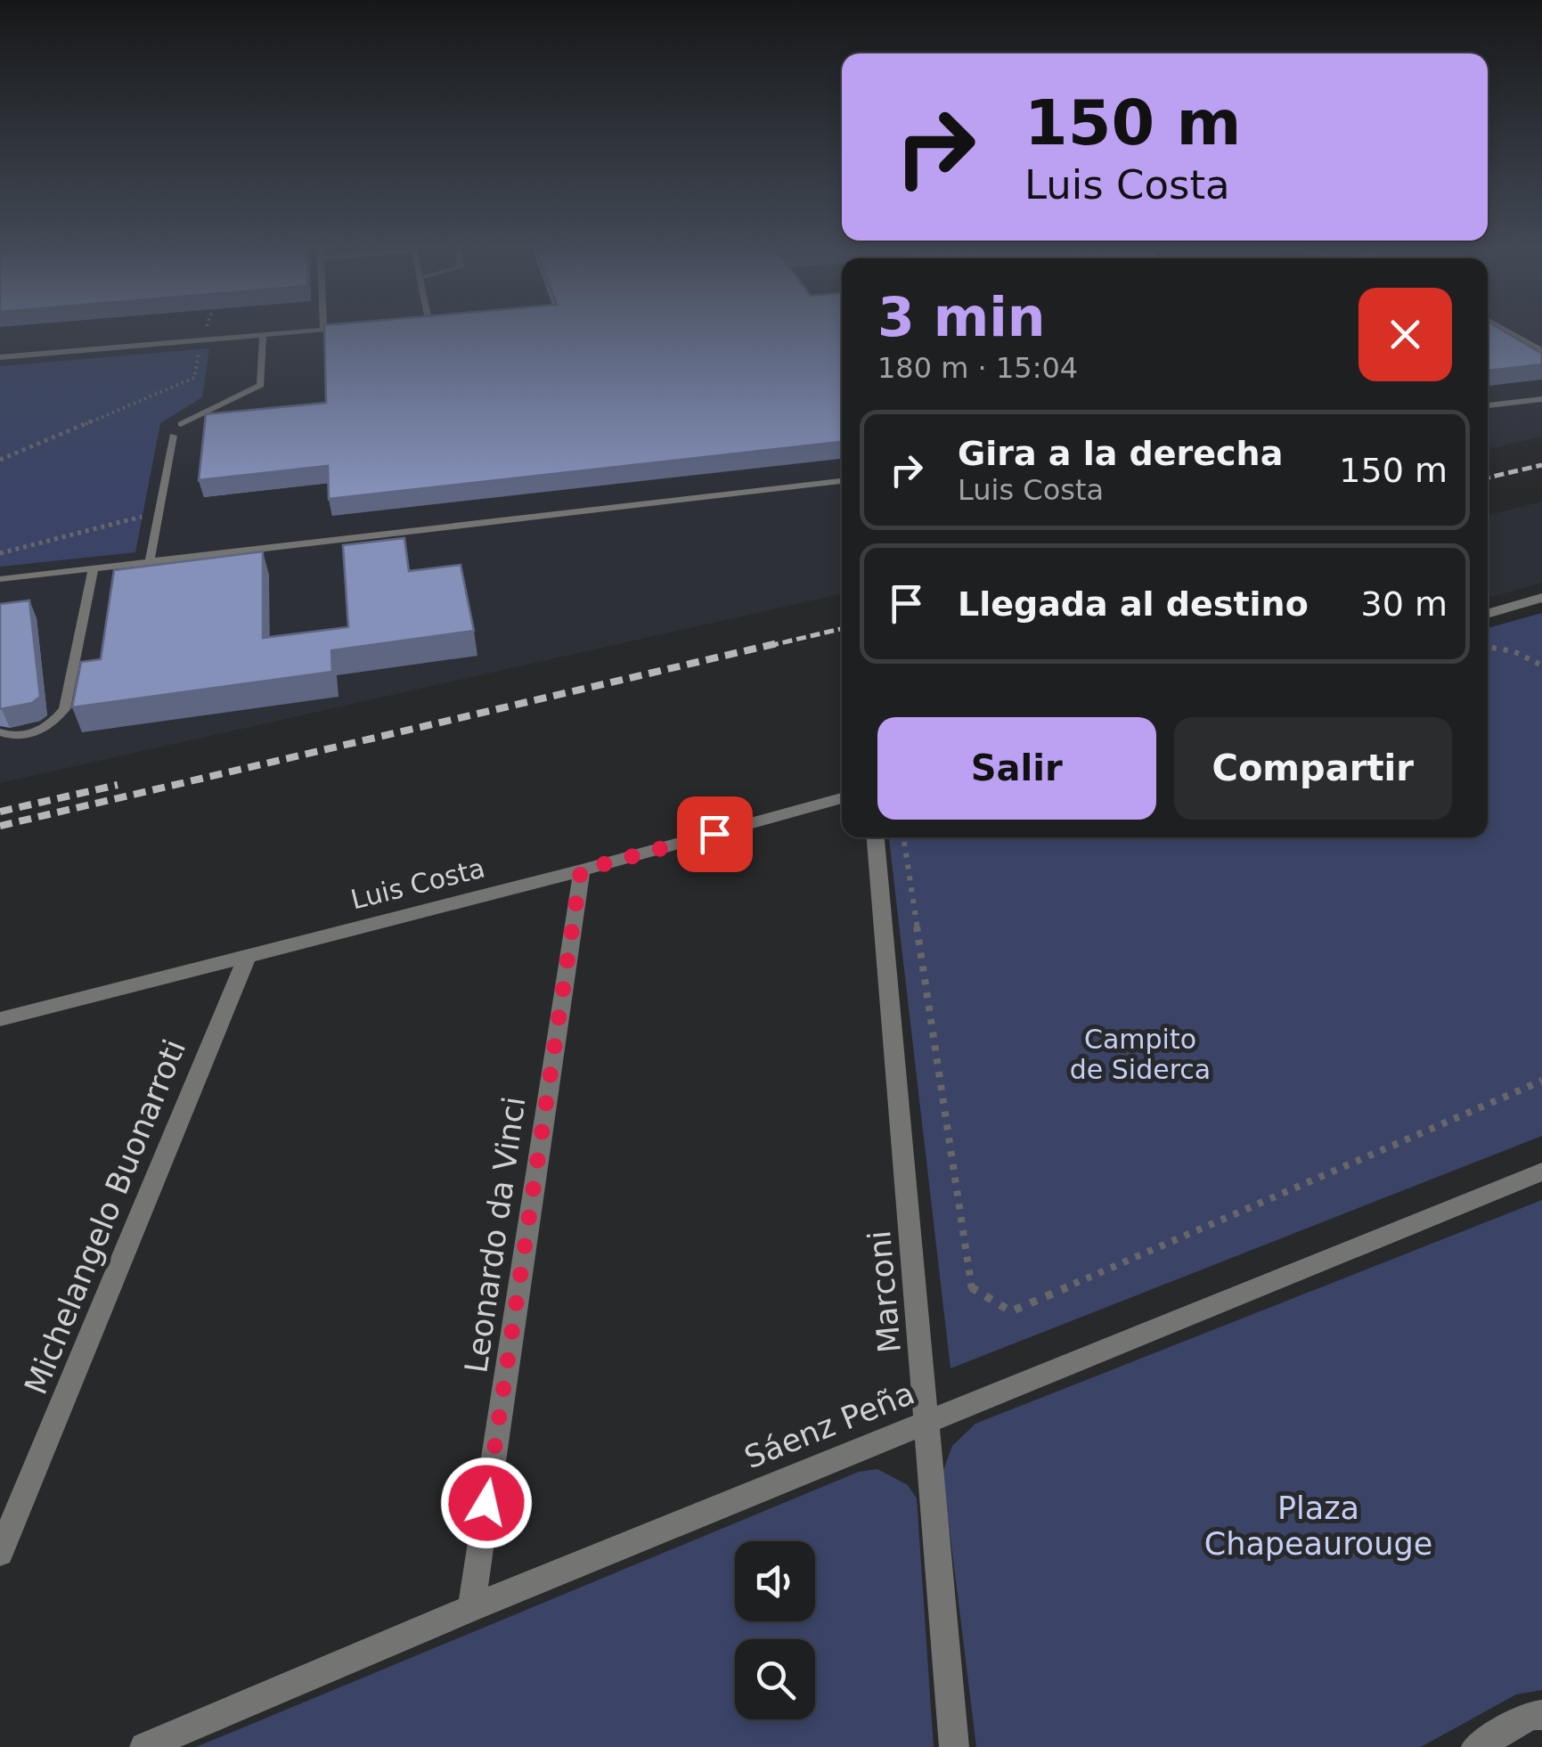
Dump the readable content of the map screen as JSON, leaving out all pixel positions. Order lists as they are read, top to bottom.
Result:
{
  "streets": {
    "street": [
      "Luis Costa",
      "Michelangelo Buonarroti",
      "Leonardo da Vinci",
      "Marconi",
      "Sáenz Peña"
    ]
  },
  "crossings": [
    ["Luis Costa", "Michelangelo Buonarroti"],
    ["Luis Costa", "Leonardo da Vinci"],
    ["Leonardo da Vinci", "Sáenz Peña"],
    ["Marconi", "Sáenz Peña"]
  ],
  "parks": ["Campito de Siderca", "Plaza Chapeaurouge"],
  "page": {
    "turn": ["150 m", "Luis Costa"],
    "heading": ["3 min", "180 m · 15:04"],
    "list": [
      {
        "name": "Gira a la derecha",
        "note": "Luis Costa",
        "value": "150 m"
      },
      {
        "name": "Llegada al destino",
        "value": "30 m"
      }
    ],
    "buttons": ["Salir", "Compartir"]
  }
}
